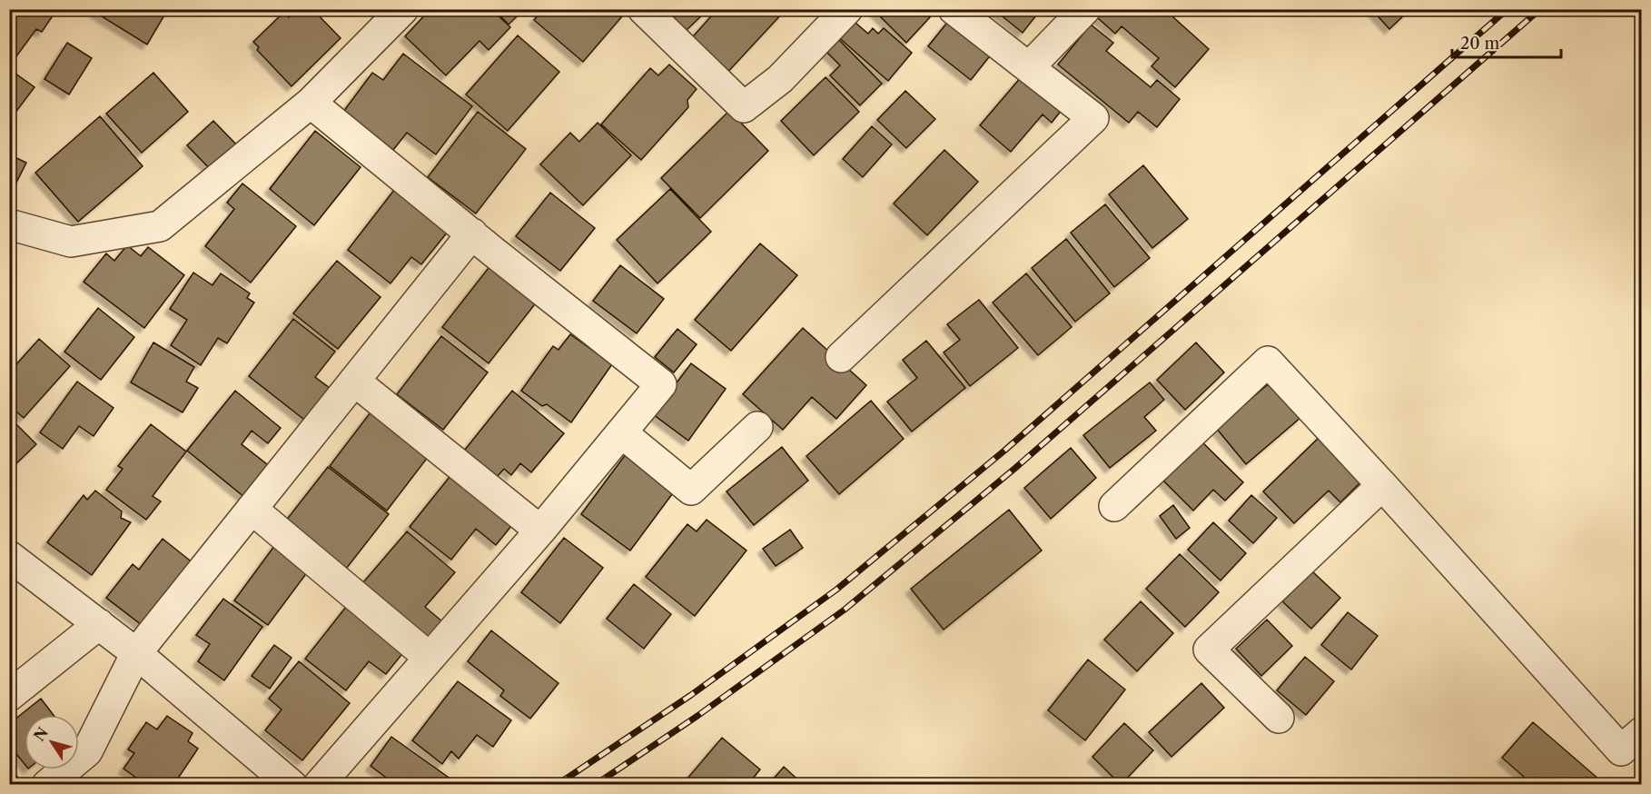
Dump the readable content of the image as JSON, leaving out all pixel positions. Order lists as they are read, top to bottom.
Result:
{
  "scale_bar": "20 m",
  "north": "top left"
}
